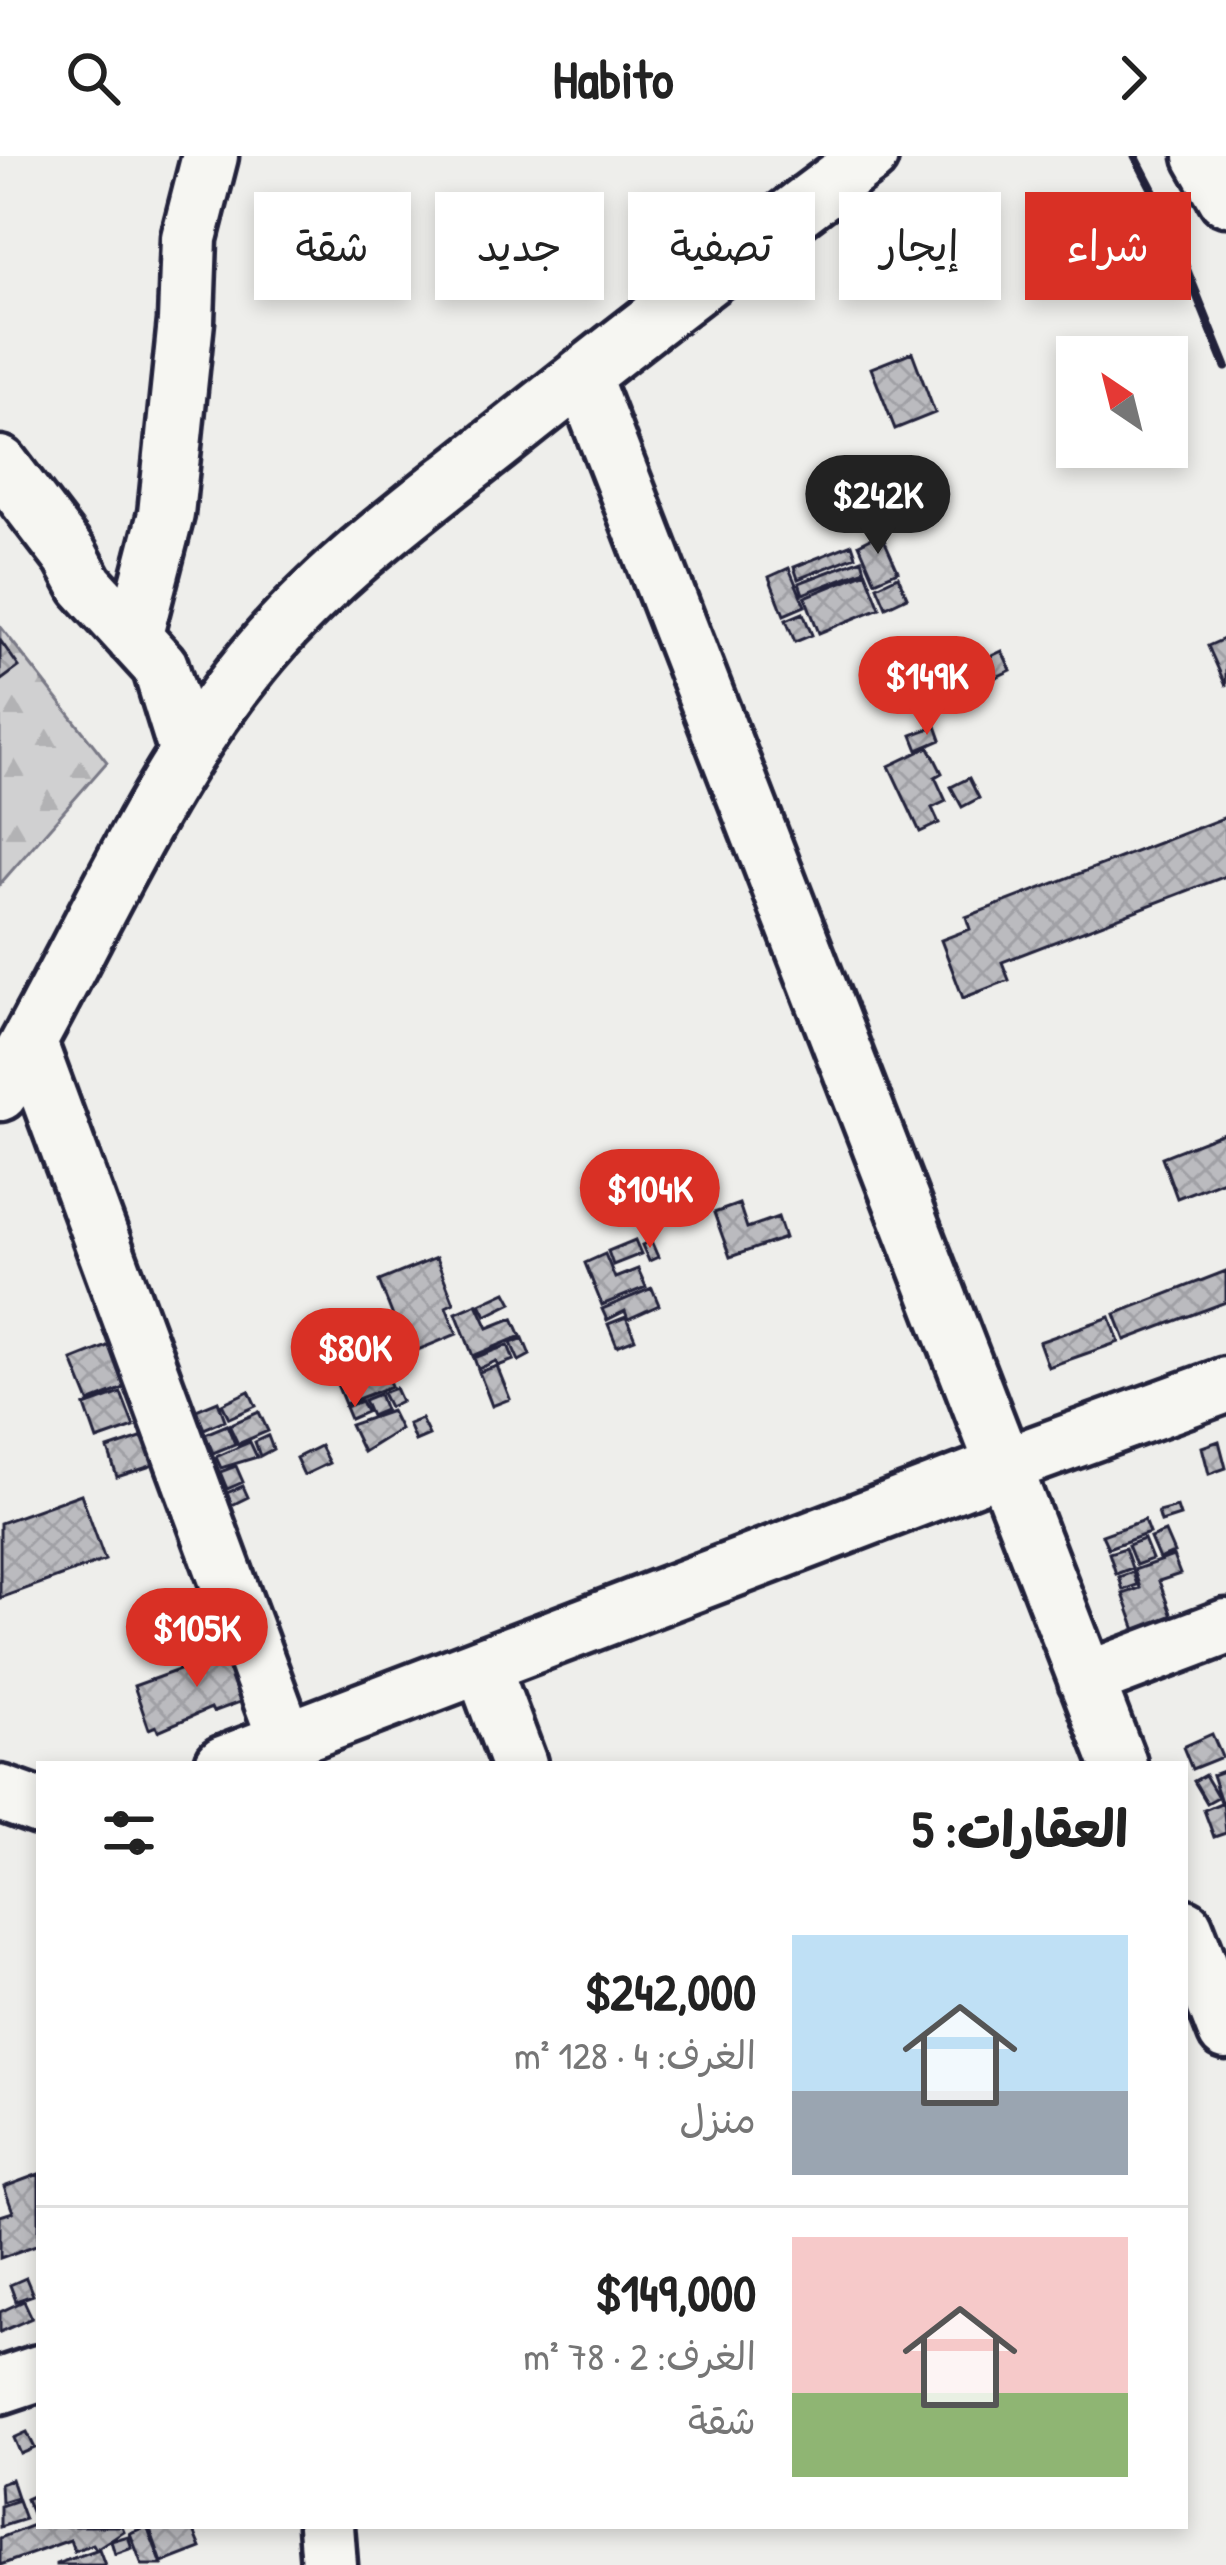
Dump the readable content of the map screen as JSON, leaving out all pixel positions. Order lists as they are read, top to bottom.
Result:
{
  "north": "top left",
  "page": {
    "header": "Habito",
    "chip": [
      "شراء",
      "إيجار",
      "تصفية",
      "جديد",
      "شقة"
    ],
    "price": [
      "$242K",
      "$149K",
      "$104K",
      "$80K",
      "$105K"
    ],
    "heading": "العقارات: 5",
    "list": [
      {
        "name": "$242,000",
        "note": "الغرف: 4 · 128 m² · منزل"
      },
      {
        "name": "$149,000",
        "note": "الغرف: 2 · 78 m² · شقة"
      }
    ]
  }
}
